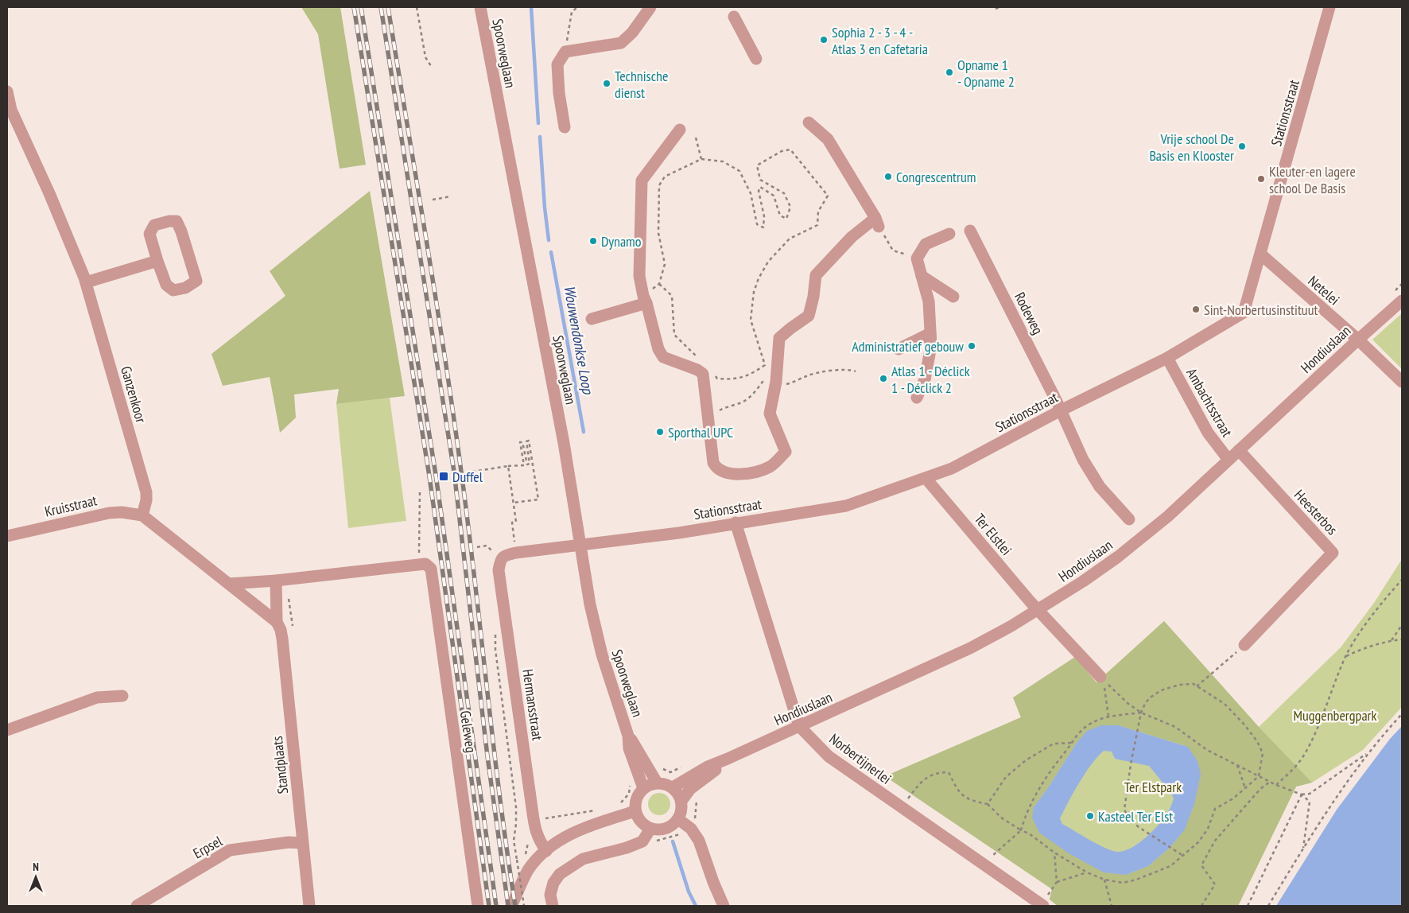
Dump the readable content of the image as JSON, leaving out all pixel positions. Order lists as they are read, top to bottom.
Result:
{
  "streets": {
    "street": [
      "Spoorweglaan",
      "Stationsstraat",
      "Netelei",
      "Rodeweg",
      "Hondiuslaan",
      "Ganzenkoor",
      "Ambachtsstraat",
      "Kruisstraat",
      "Heesterbos",
      "Ter Elstlei",
      "Hermansstraat",
      "Geleweg",
      "Norbertijnerlei",
      "Standplaats",
      "Erpsel"
    ]
  },
  "crossings": [
    ["Spoorweglaan", "Stationsstraat"],
    ["Spoorweglaan", "Hondiuslaan"],
    ["Stationsstraat", "Netelei"],
    ["Stationsstraat", "Rodeweg"],
    ["Stationsstraat", "Ambachtsstraat"],
    ["Stationsstraat", "Ter Elstlei"],
    ["Stationsstraat", "Hermansstraat"],
    ["Stationsstraat", "Norbertijnerlei"],
    ["Netelei", "Hondiuslaan"],
    ["Hondiuslaan", "Ambachtsstraat"],
    ["Hondiuslaan", "Heesterbos"],
    ["Hondiuslaan", "Ter Elstlei"],
    ["Hondiuslaan", "Norbertijnerlei"],
    ["Ganzenkoor", "Kruisstraat"],
    ["Standplaats", "Erpsel"]
  ],
  "water": ["Wouwendonkse Loop"],
  "parks": ["Muggenbergpark", "Ter Elstpark"],
  "places": {
    "other": [
      "Sophia 2 - 3 - 4 - Atlas 3 en Cafetaria",
      "Opname 1 - Opname 2",
      "Technische dienst",
      "Vrije school De Basis en Klooster",
      "Congrescentrum",
      "Kleuter-en lagere school De Basis",
      "Dynamo",
      "Sint-Norbertusinstituut",
      "Administratief gebouw",
      "Atlas 1 - Déclick 1 - Déclick 2",
      "Sporthal UPC",
      "Kasteel Ter Elst"
    ],
    "transit": ["Duffel"]
  },
  "north": "top"
}
